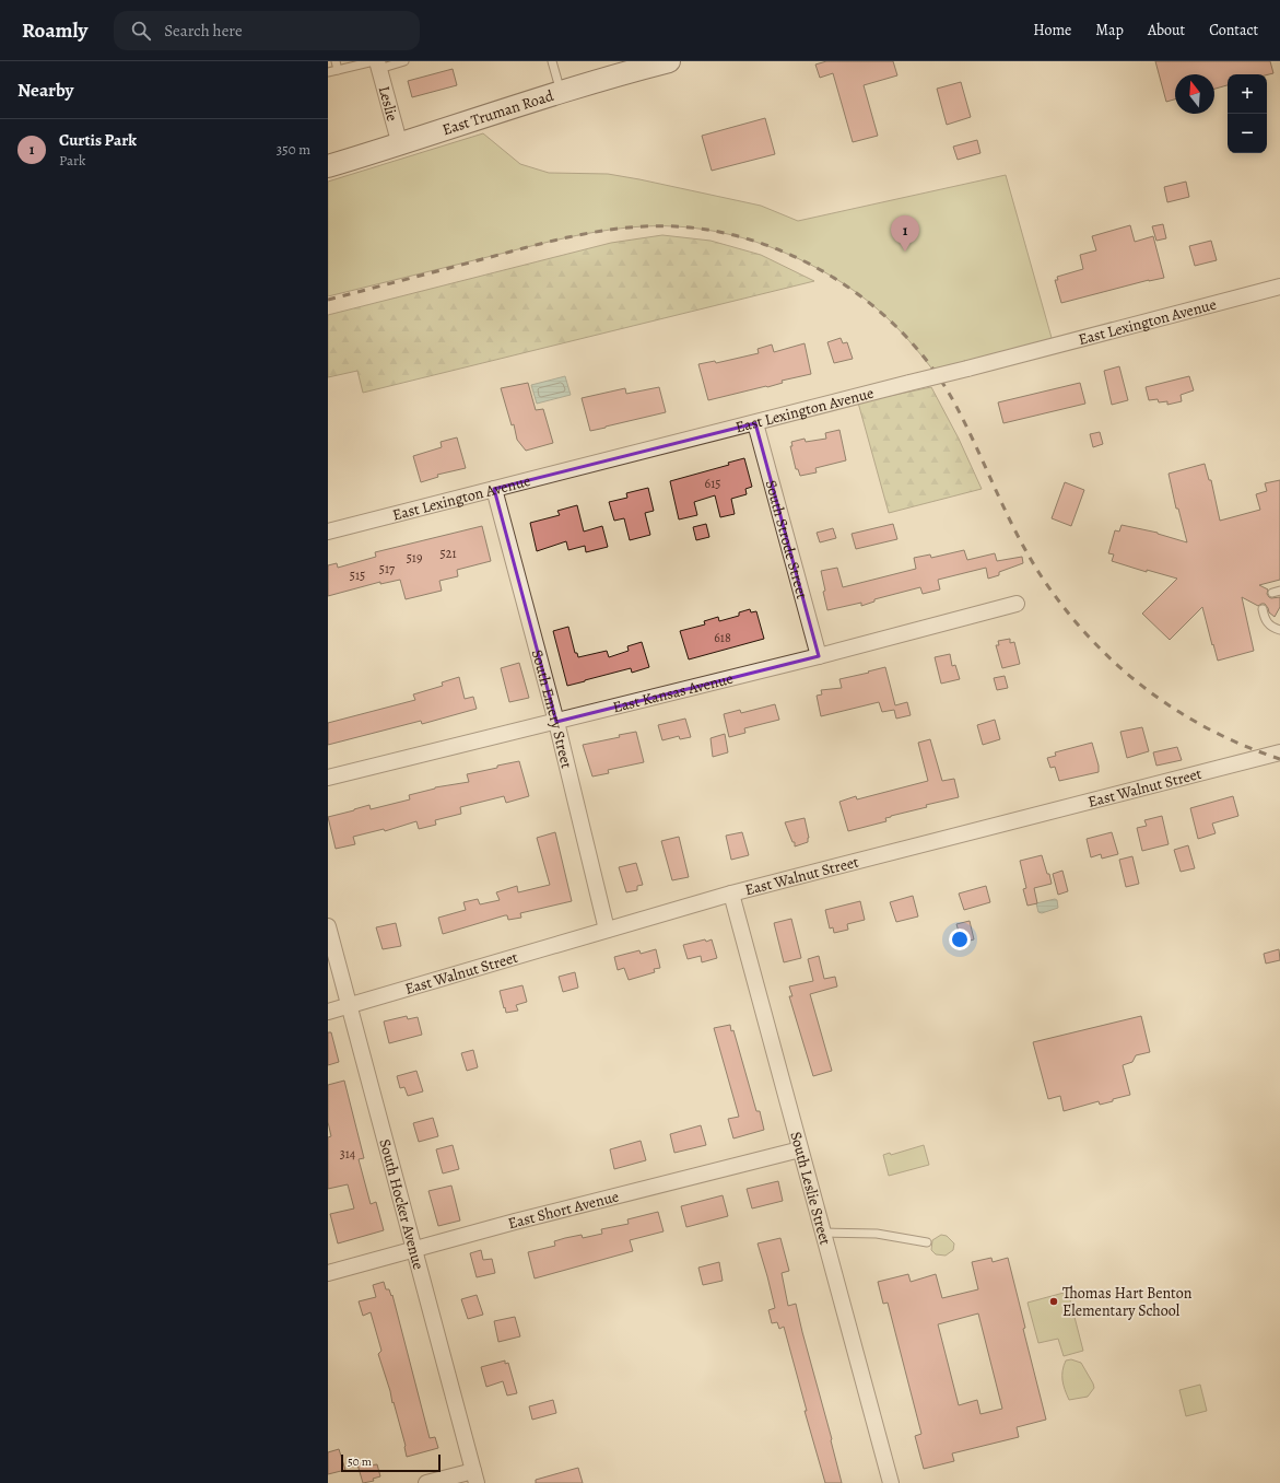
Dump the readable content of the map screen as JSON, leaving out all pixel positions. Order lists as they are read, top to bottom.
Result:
{
  "streets": {
    "main road": ["East Truman Road"],
    "street": [
      "Leslie",
      "East Lexington Avenue",
      "South Strode Street",
      "East Kansas Avenue",
      "South Emery Street",
      "East Walnut Street",
      "South Leslie Street",
      "South Hocker Avenue",
      "East Short Avenue"
    ]
  },
  "crossings": [
    ["Leslie", "East Truman Road"],
    ["East Lexington Avenue", "South Strode Street"],
    ["East Lexington Avenue", "South Emery Street"],
    ["South Strode Street", "East Kansas Avenue"],
    ["East Kansas Avenue", "South Emery Street"],
    ["South Emery Street", "East Walnut Street"],
    ["East Walnut Street", "South Leslie Street"],
    ["East Walnut Street", "South Hocker Avenue"],
    ["South Leslie Street", "East Short Avenue"],
    ["South Hocker Avenue", "East Short Avenue"]
  ],
  "places": ["Thomas Hart Benton Elementary School"],
  "house_numbers": [
    "615",
    "521",
    "519",
    "517",
    "515",
    "618",
    "314"
  ],
  "scale_bar": "50 m",
  "north": "top",
  "page": {
    "header": "Roamly",
    "search": "Search here",
    "nav": [
      "Home",
      "Map",
      "About",
      "Contact"
    ],
    "heading": "Nearby",
    "map_buttons": ["+", "−"],
    "list": [
      {
        "mark": "1",
        "name": "Curtis Park",
        "note": "Park",
        "value": "350 m"
      }
    ],
    "pins": "1",
    "scale": "50 m"
  }
}
